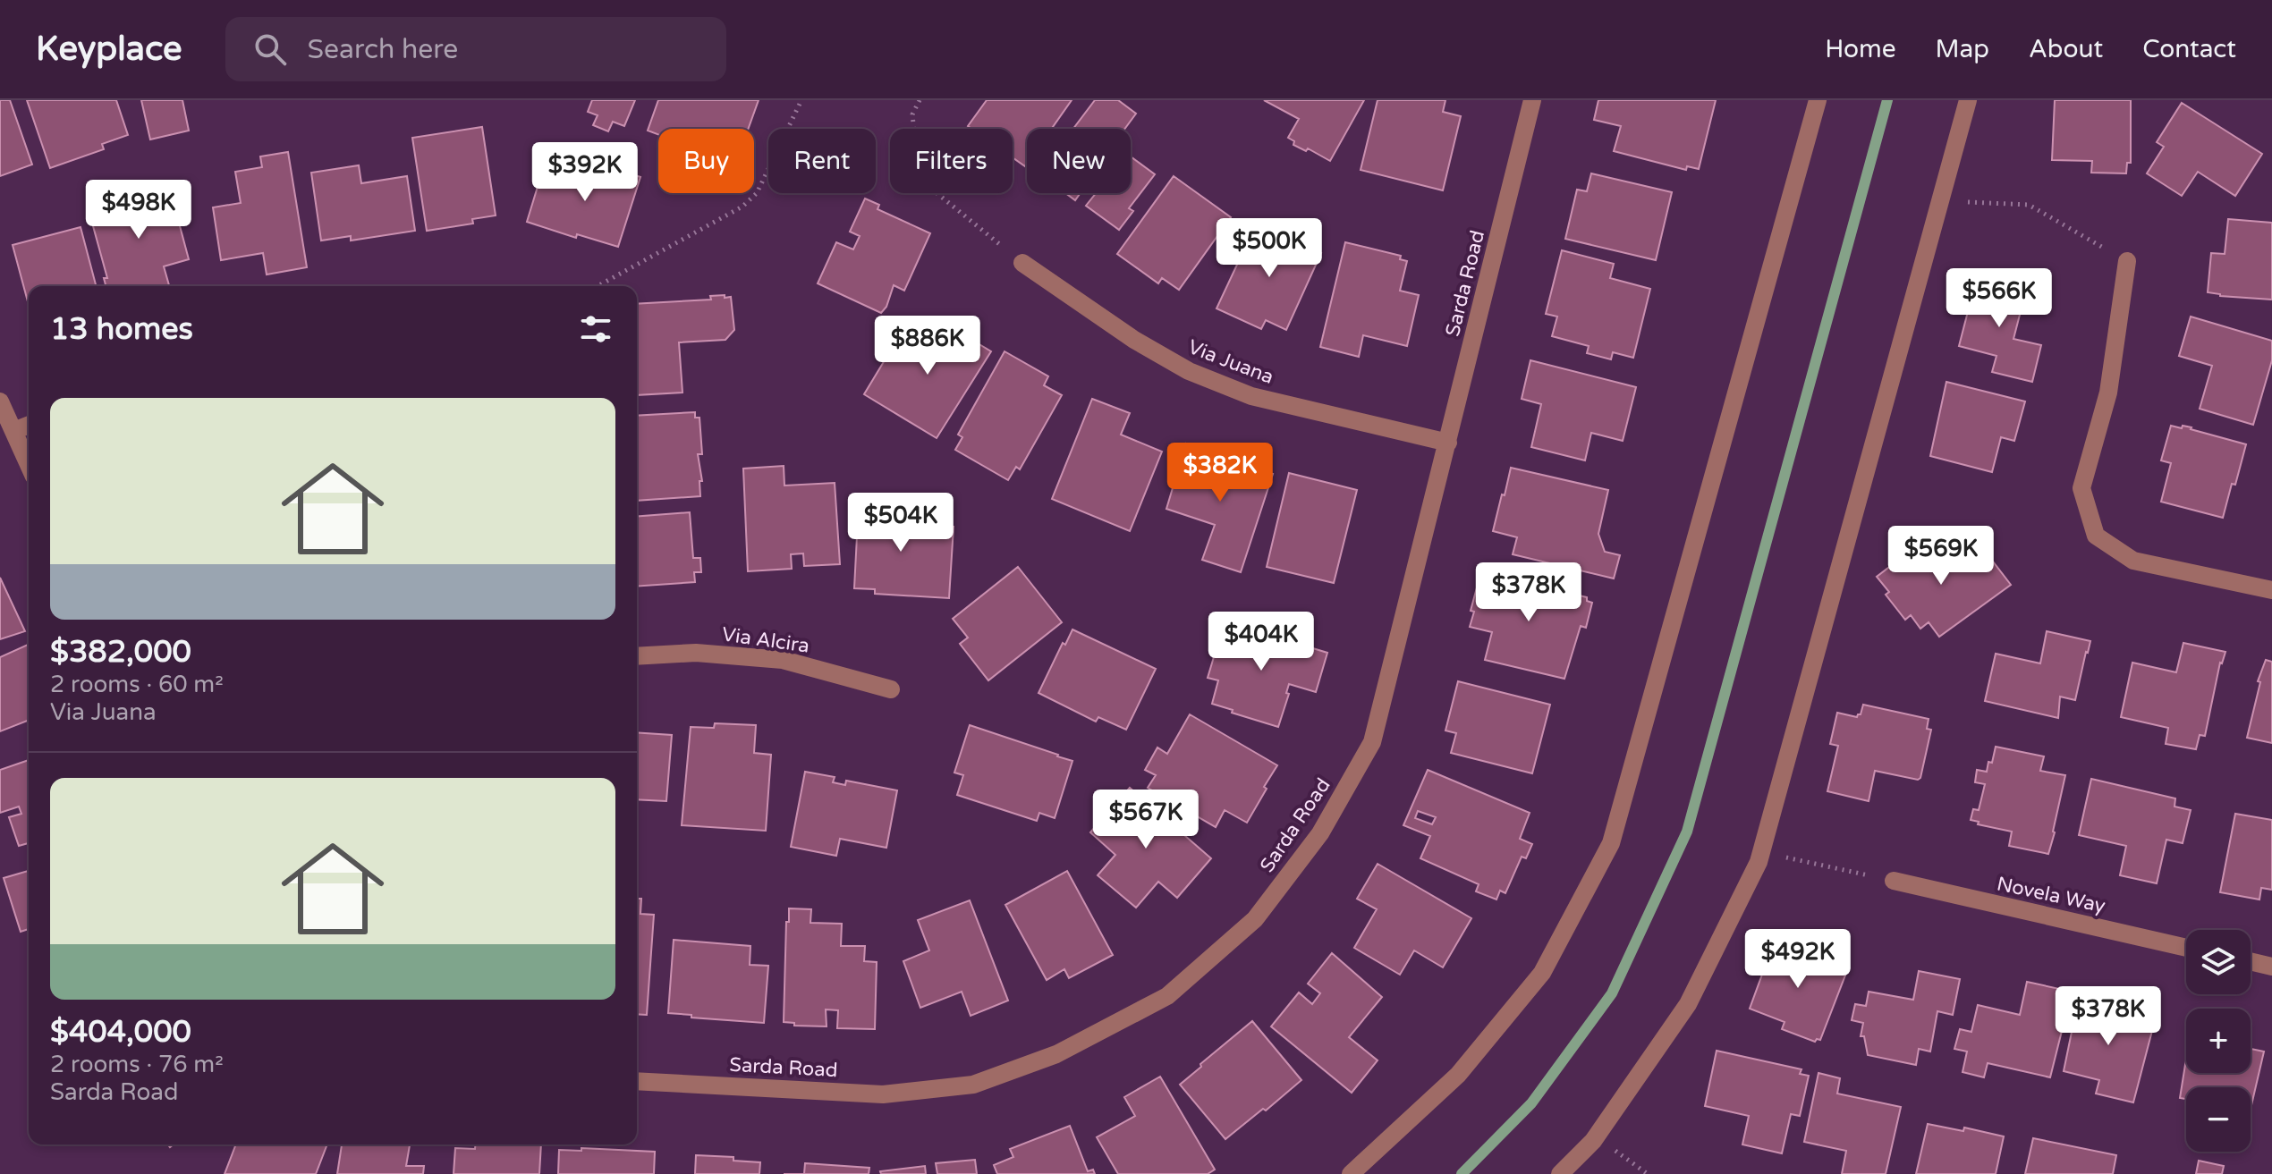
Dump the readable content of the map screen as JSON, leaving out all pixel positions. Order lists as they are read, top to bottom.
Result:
{
  "streets": {
    "street": [
      "Sarda Road",
      "Via Juana",
      "Via Alcira",
      "Novela Way"
    ]
  },
  "crossings": [
    ["Sarda Road", "Via Juana"]
  ],
  "page": {
    "header": "Keyplace",
    "search": "Search here",
    "nav": [
      "Home",
      "Map",
      "About",
      "Contact"
    ],
    "chip": [
      "Buy",
      "Rent",
      "Filters",
      "New"
    ],
    "price": [
      "$392K",
      "$498K",
      "$500K",
      "$566K",
      "$886K",
      "$382K",
      "$504K",
      "$569K",
      "$378K",
      "$404K",
      "$567K",
      "$492K",
      "$378K"
    ],
    "heading": "13 homes",
    "list": [
      {
        "name": "$382,000",
        "note": "2 rooms · 60 m² · Via Juana"
      },
      {
        "name": "$404,000",
        "note": "2 rooms · 76 m² · Sarda Road"
      }
    ],
    "map_buttons": ["+", "−"]
  }
}
